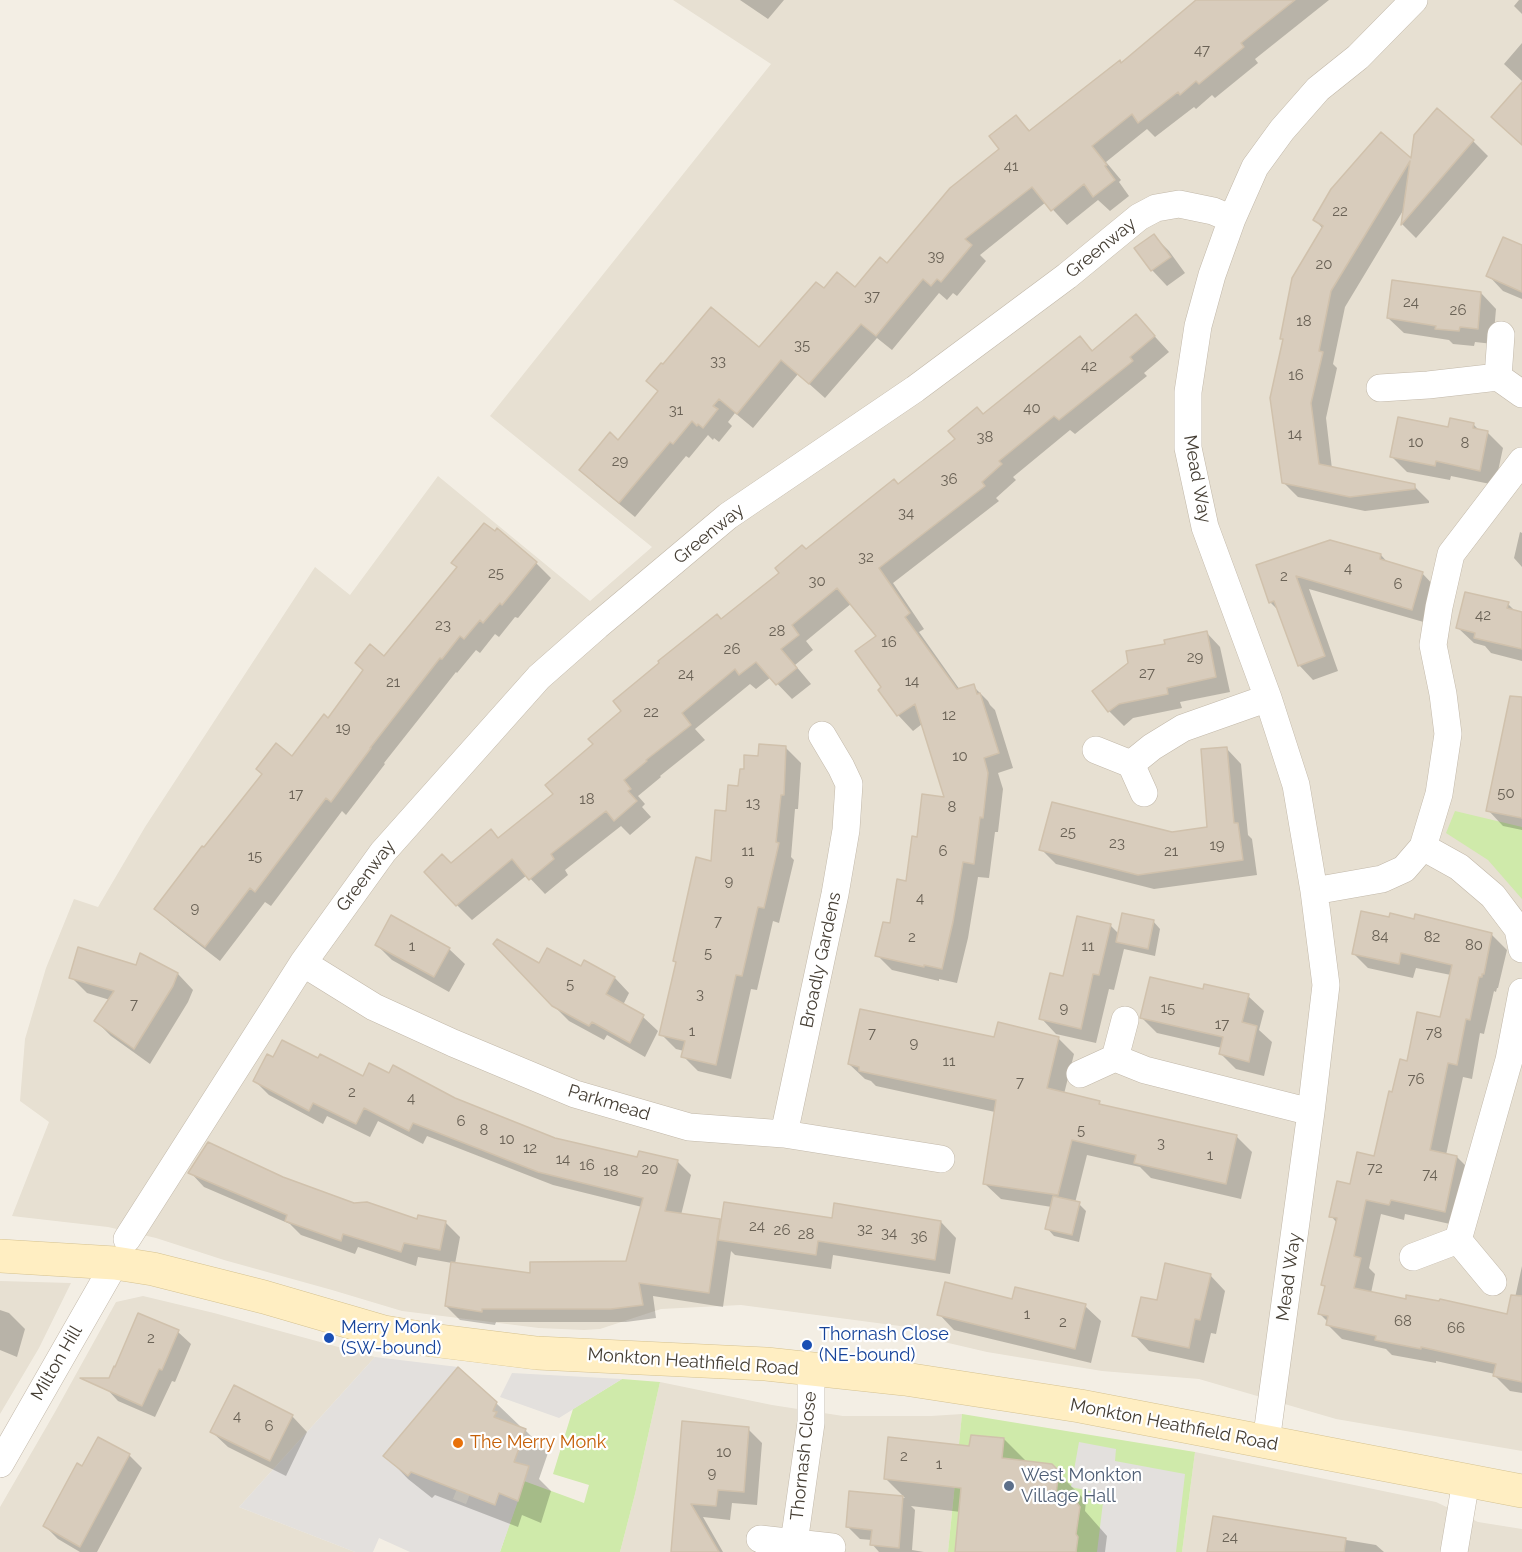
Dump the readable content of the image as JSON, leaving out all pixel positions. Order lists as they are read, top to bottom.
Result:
{
  "streets": {
    "street": [
      "Greenway",
      "Mead Way",
      "Broadly Gardens",
      "Parkmead",
      "Monkton Heathfield Road",
      "Milton Hill",
      "Thornash Close"
    ]
  },
  "crossings": [
    ["Greenway", "Mead Way"],
    ["Greenway", "Parkmead"],
    ["Greenway", "Monkton Heathfield Road"],
    ["Greenway", "Milton Hill"],
    ["Mead Way", "Monkton Heathfield Road"],
    ["Broadly Gardens", "Parkmead"],
    ["Monkton Heathfield Road", "Milton Hill"],
    ["Monkton Heathfield Road", "Thornash Close"]
  ],
  "places": [
    "Merry Monk (SW-bound)",
    "Thornash Close (NE-bound)",
    "The Merry Monk",
    "West Monkton Village Hall"
  ],
  "house_numbers": [
    "47",
    "41",
    "22",
    "39",
    "20",
    "37",
    "24",
    "26",
    "18",
    "35",
    "33",
    "42",
    "16",
    "40",
    "31",
    "14",
    "38",
    "10",
    "8",
    "29",
    "36",
    "34",
    "32",
    "4",
    "25",
    "2",
    "30",
    "6",
    "42",
    "23",
    "28",
    "16",
    "26",
    "29",
    "27",
    "24",
    "14",
    "21",
    "22",
    "12",
    "19",
    "10",
    "50",
    "17",
    "18",
    "13",
    "8",
    "25",
    "23",
    "19",
    "11",
    "6",
    "21",
    "15",
    "9",
    "4",
    "9",
    "7",
    "84",
    "2",
    "82",
    "80",
    "1",
    "11",
    "5",
    "5",
    "3",
    "7",
    "9",
    "15",
    "17",
    "1",
    "7",
    "78",
    "9",
    "11",
    "76",
    "7",
    "2",
    "4",
    "6",
    "8",
    "5",
    "10",
    "3",
    "12",
    "1",
    "14",
    "16",
    "72",
    "20",
    "18",
    "74",
    "24",
    "32",
    "26",
    "34",
    "28",
    "36",
    "1",
    "68",
    "2",
    "66",
    "2",
    "4",
    "6",
    "10",
    "2",
    "1",
    "9",
    "24"
  ]
}
